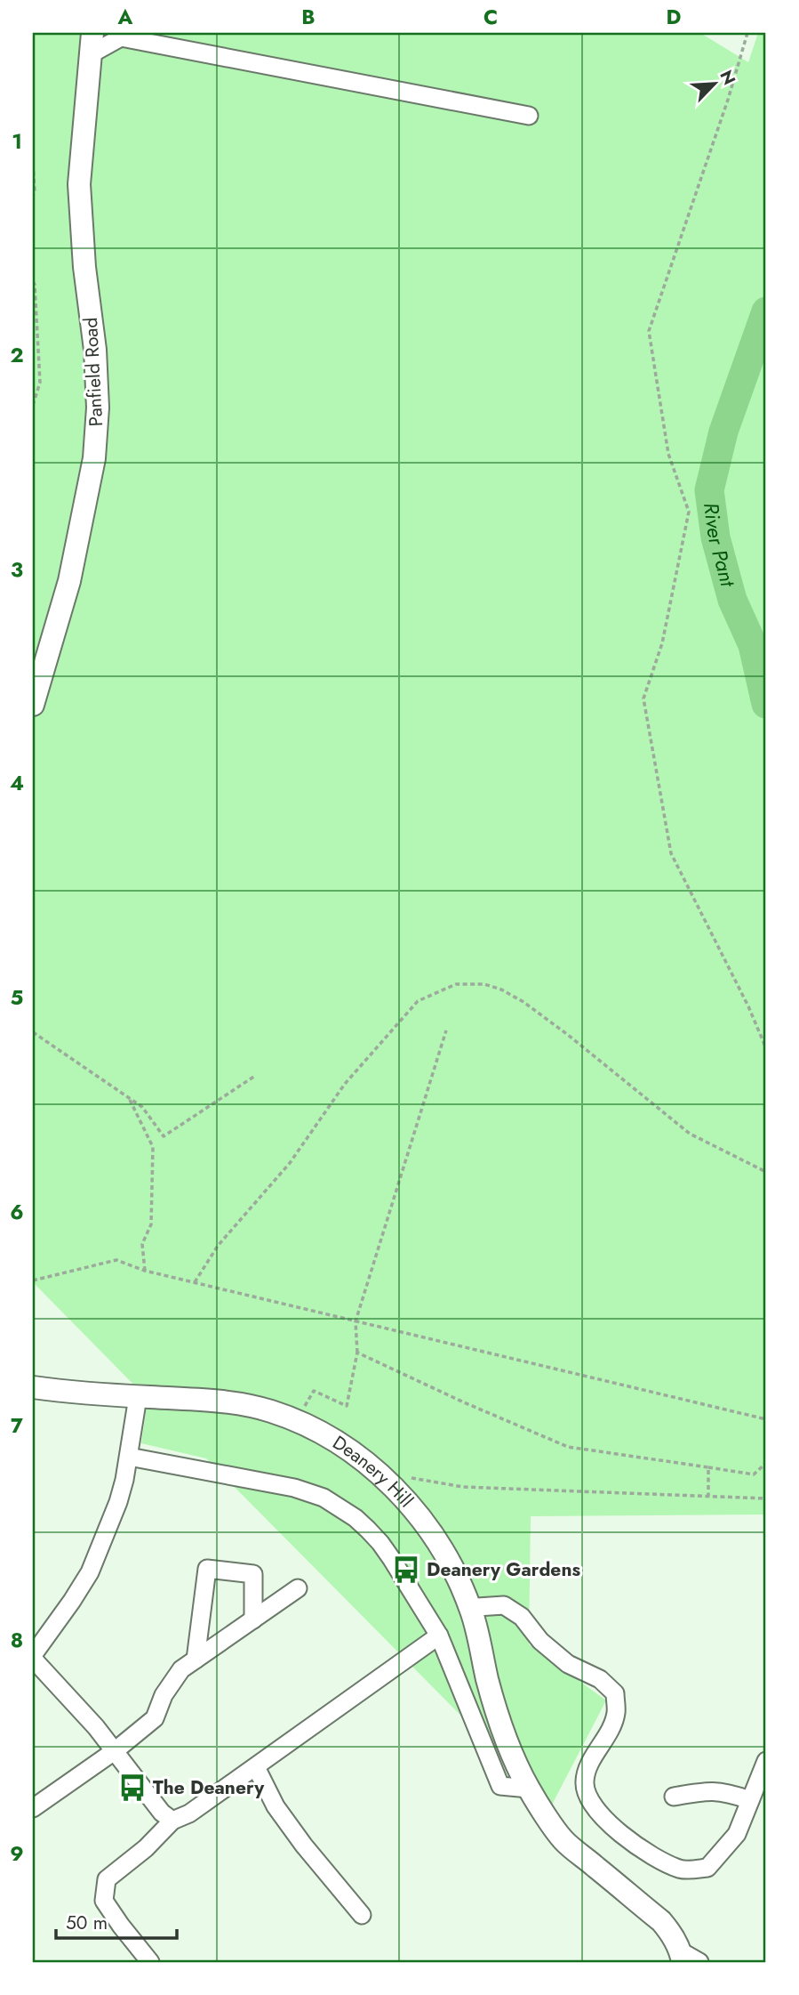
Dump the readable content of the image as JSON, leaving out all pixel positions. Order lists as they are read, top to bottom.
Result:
{
  "streets": {
    "main road": ["Panfield Road", "Deanery Hill"]
  },
  "water": ["River Pant"],
  "places": {
    "bus stop": ["Deanery Gardens", "The Deanery"]
  },
  "scale_bar": "50 m",
  "north": "top right",
  "grid": {
    "columns": [
      "A",
      "B",
      "C",
      "D"
    ],
    "rows": [
      "1",
      "2",
      "3",
      "4",
      "5",
      "6",
      "7",
      "8",
      "9"
    ]
  }
}
